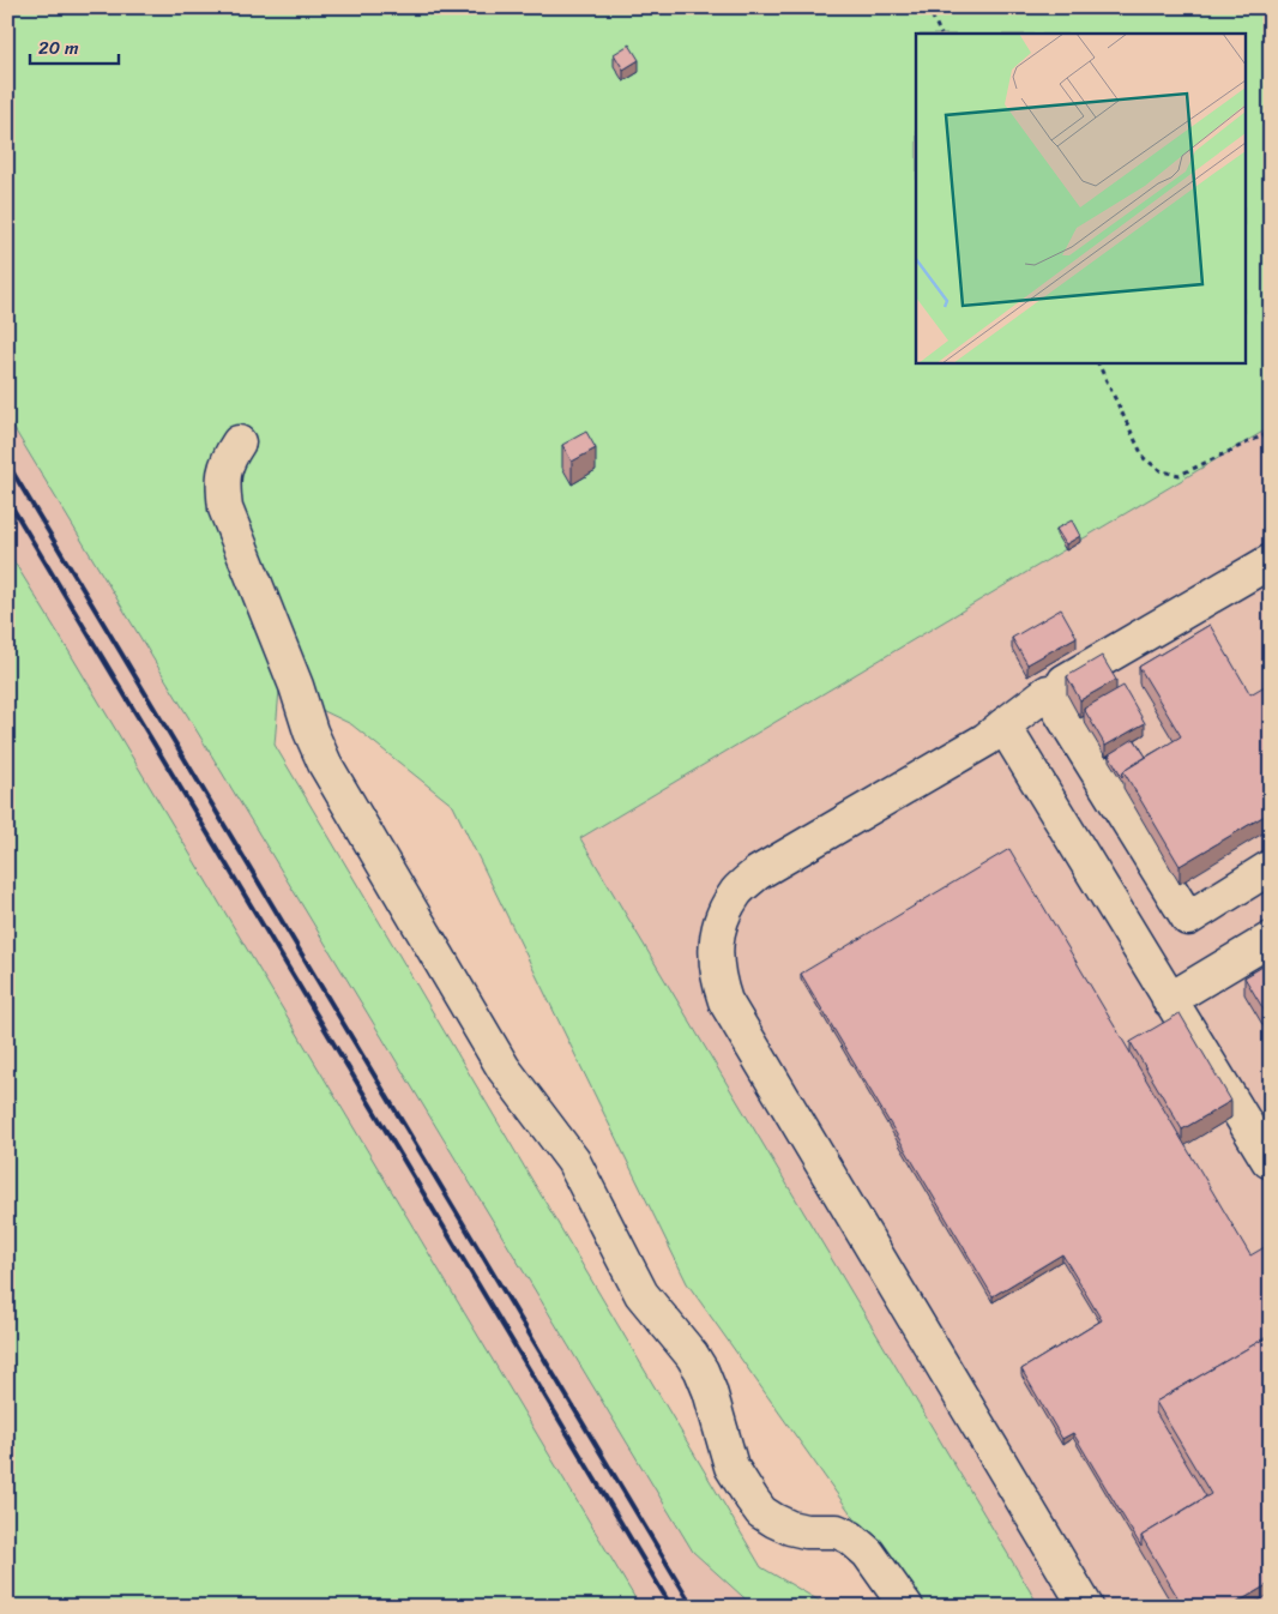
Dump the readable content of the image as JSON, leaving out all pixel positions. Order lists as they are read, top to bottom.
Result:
{
  "scale_bar": "20 m"
}
